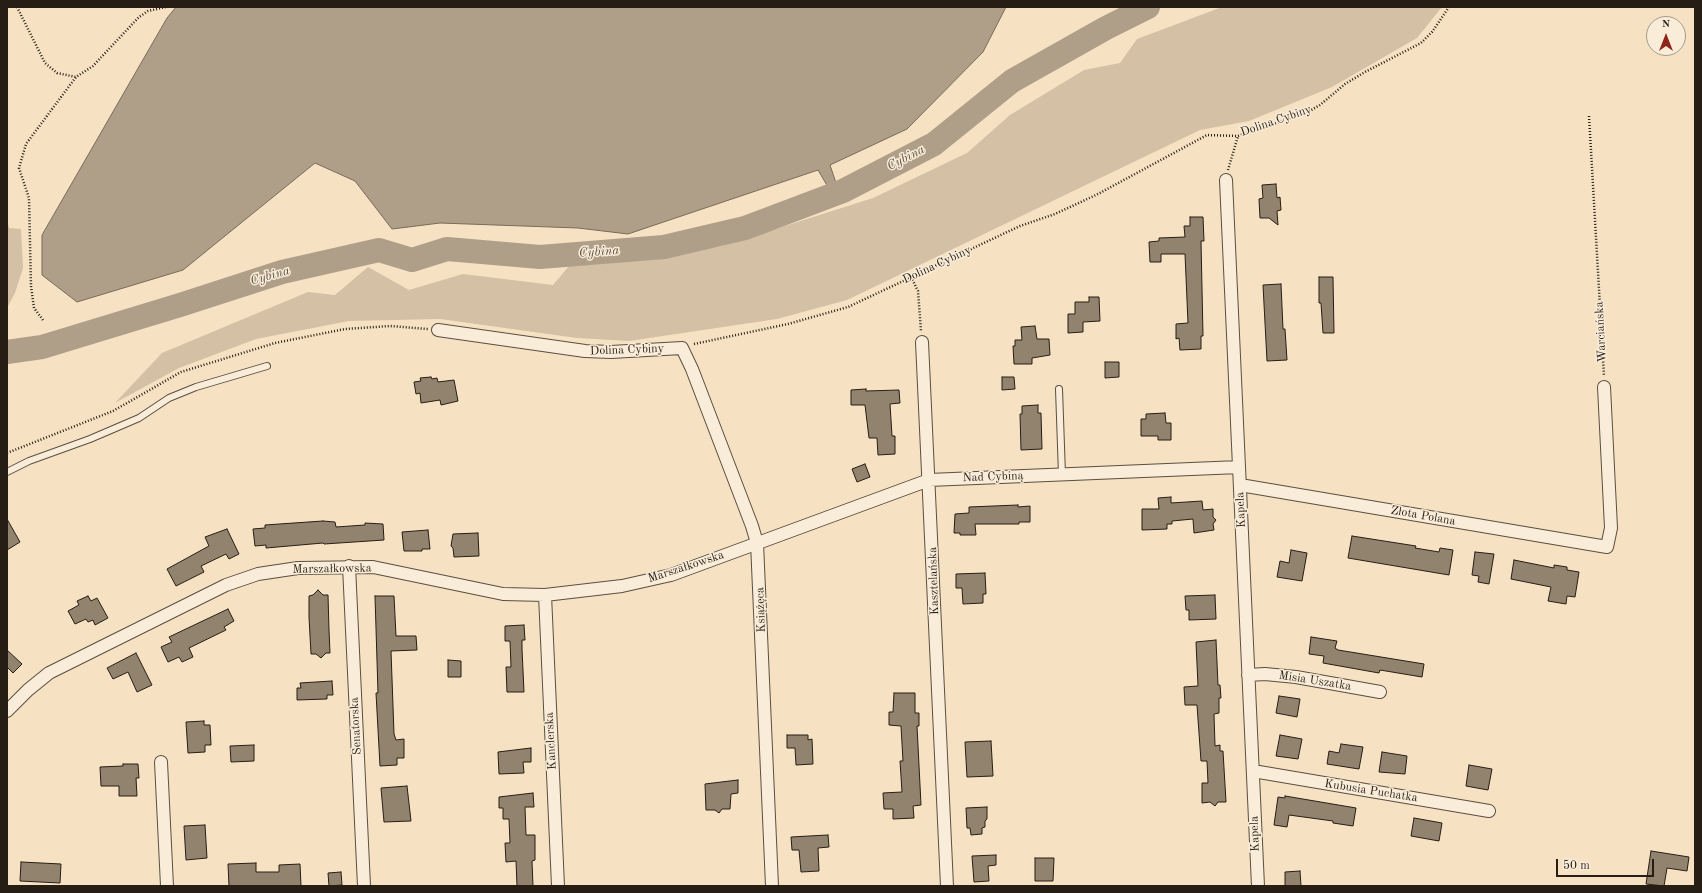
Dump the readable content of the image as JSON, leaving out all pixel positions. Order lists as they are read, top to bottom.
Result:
{
  "streets": {
    "street": [
      "Dolina Cybiny",
      "Nad Cybiną",
      "Kapela",
      "Złota Polana",
      "Marszałkowska",
      "Kasztelańska",
      "Książęca",
      "Misia Uszatka",
      "Senatorska",
      "Kanclerska",
      "Kubusia Puchatka"
    ],
    "path": ["Warciańska"]
  },
  "crossings": [
    ["Dolina Cybiny", "Książęca"],
    ["Warciańska", "Złota Polana"],
    ["Nad Cybiną", "Kapela"],
    ["Nad Cybiną", "Marszałkowska"],
    ["Nad Cybiną", "Kasztelańska"],
    ["Nad Cybiną", "Książęca"],
    ["Kapela", "Złota Polana"],
    ["Kapela", "Misia Uszatka"],
    ["Kapela", "Kubusia Puchatka"],
    ["Marszałkowska", "Książęca"],
    ["Marszałkowska", "Senatorska"],
    ["Marszałkowska", "Kanclerska"]
  ],
  "water": ["Cybina"],
  "scale_bar": "50 m",
  "north": "top"
}
